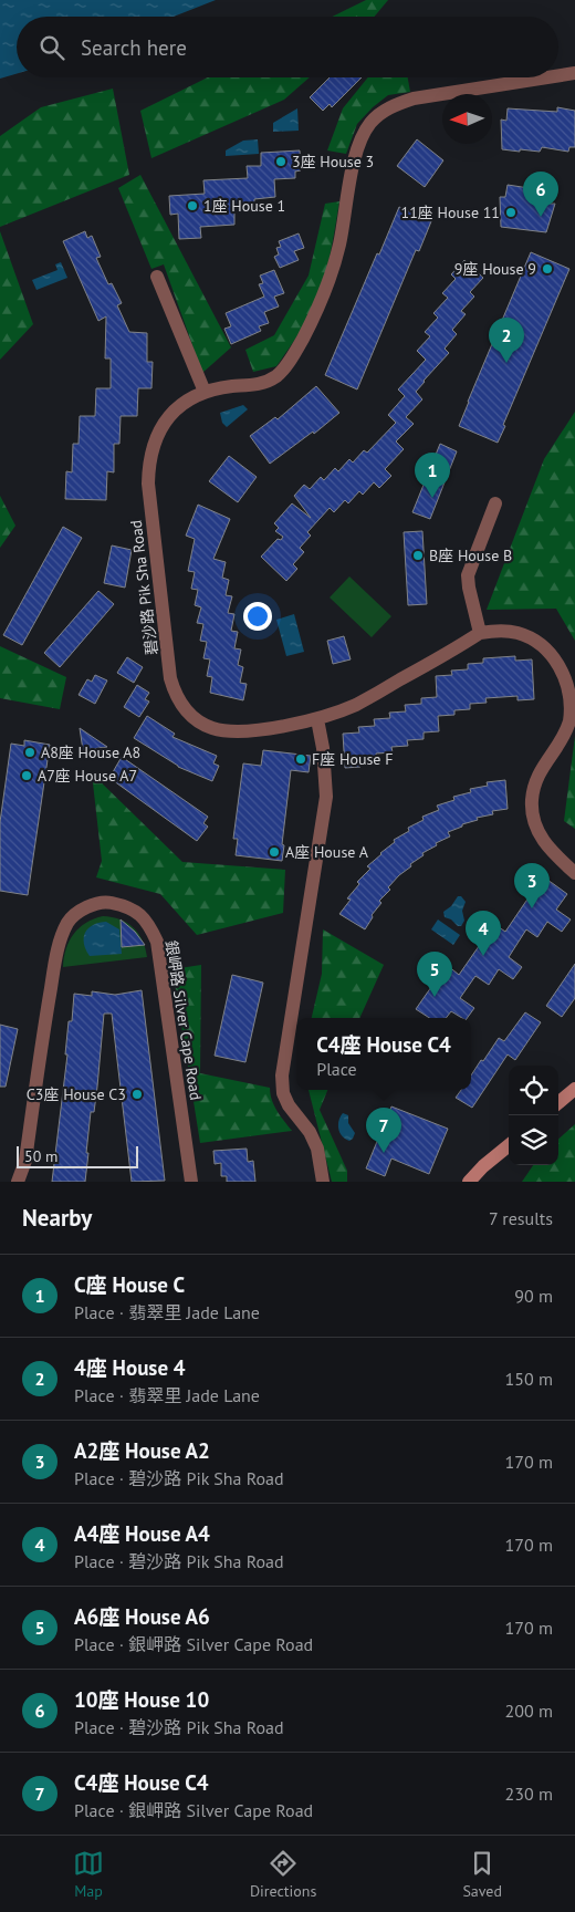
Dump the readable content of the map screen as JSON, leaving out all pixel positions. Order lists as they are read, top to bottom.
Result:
{
  "streets": {
    "street": ["碧沙路 Pik Sha Road", "銀岬路 Silver Cape Road"]
  },
  "places": [
    "3座 House 3",
    "1座 House 1",
    "11座 House 11",
    "9座 House 9",
    "B座 House B",
    "A8座 House A8",
    "F座 House F",
    "A7座 House A7",
    "A座 House A",
    "C3座 House C3"
  ],
  "scale_bar": "50 m",
  "north": "left",
  "page": {
    "search": "Search here",
    "pins": [
      "6",
      "2",
      "1",
      "3",
      "4",
      "5",
      "7"
    ],
    "popup": ["C4座 House C4", "Place"],
    "scale": "50 m",
    "heading": ["Nearby", "7 results"],
    "list": [
      {
        "mark": "1",
        "name": "C座 House C",
        "note": "Place · 翡翠里 Jade Lane",
        "value": "90 m"
      },
      {
        "mark": "2",
        "name": "4座 House 4",
        "note": "Place · 翡翠里 Jade Lane",
        "value": "150 m"
      },
      {
        "mark": "3",
        "name": "A2座 House A2",
        "note": "Place · 碧沙路 Pik Sha Road",
        "value": "170 m"
      },
      {
        "mark": "4",
        "name": "A4座 House A4",
        "note": "Place · 碧沙路 Pik Sha Road",
        "value": "170 m"
      },
      {
        "mark": "5",
        "name": "A6座 House A6",
        "note": "Place · 銀岬路 Silver Cape Road",
        "value": "170 m"
      },
      {
        "mark": "6",
        "name": "10座 House 10",
        "note": "Place · 碧沙路 Pik Sha Road",
        "value": "200 m"
      },
      {
        "mark": "7",
        "name": "C4座 House C4",
        "note": "Place · 銀岬路 Silver Cape Road",
        "value": "230 m"
      }
    ],
    "nav": ["Map", "Directions", "Saved"]
  }
}
